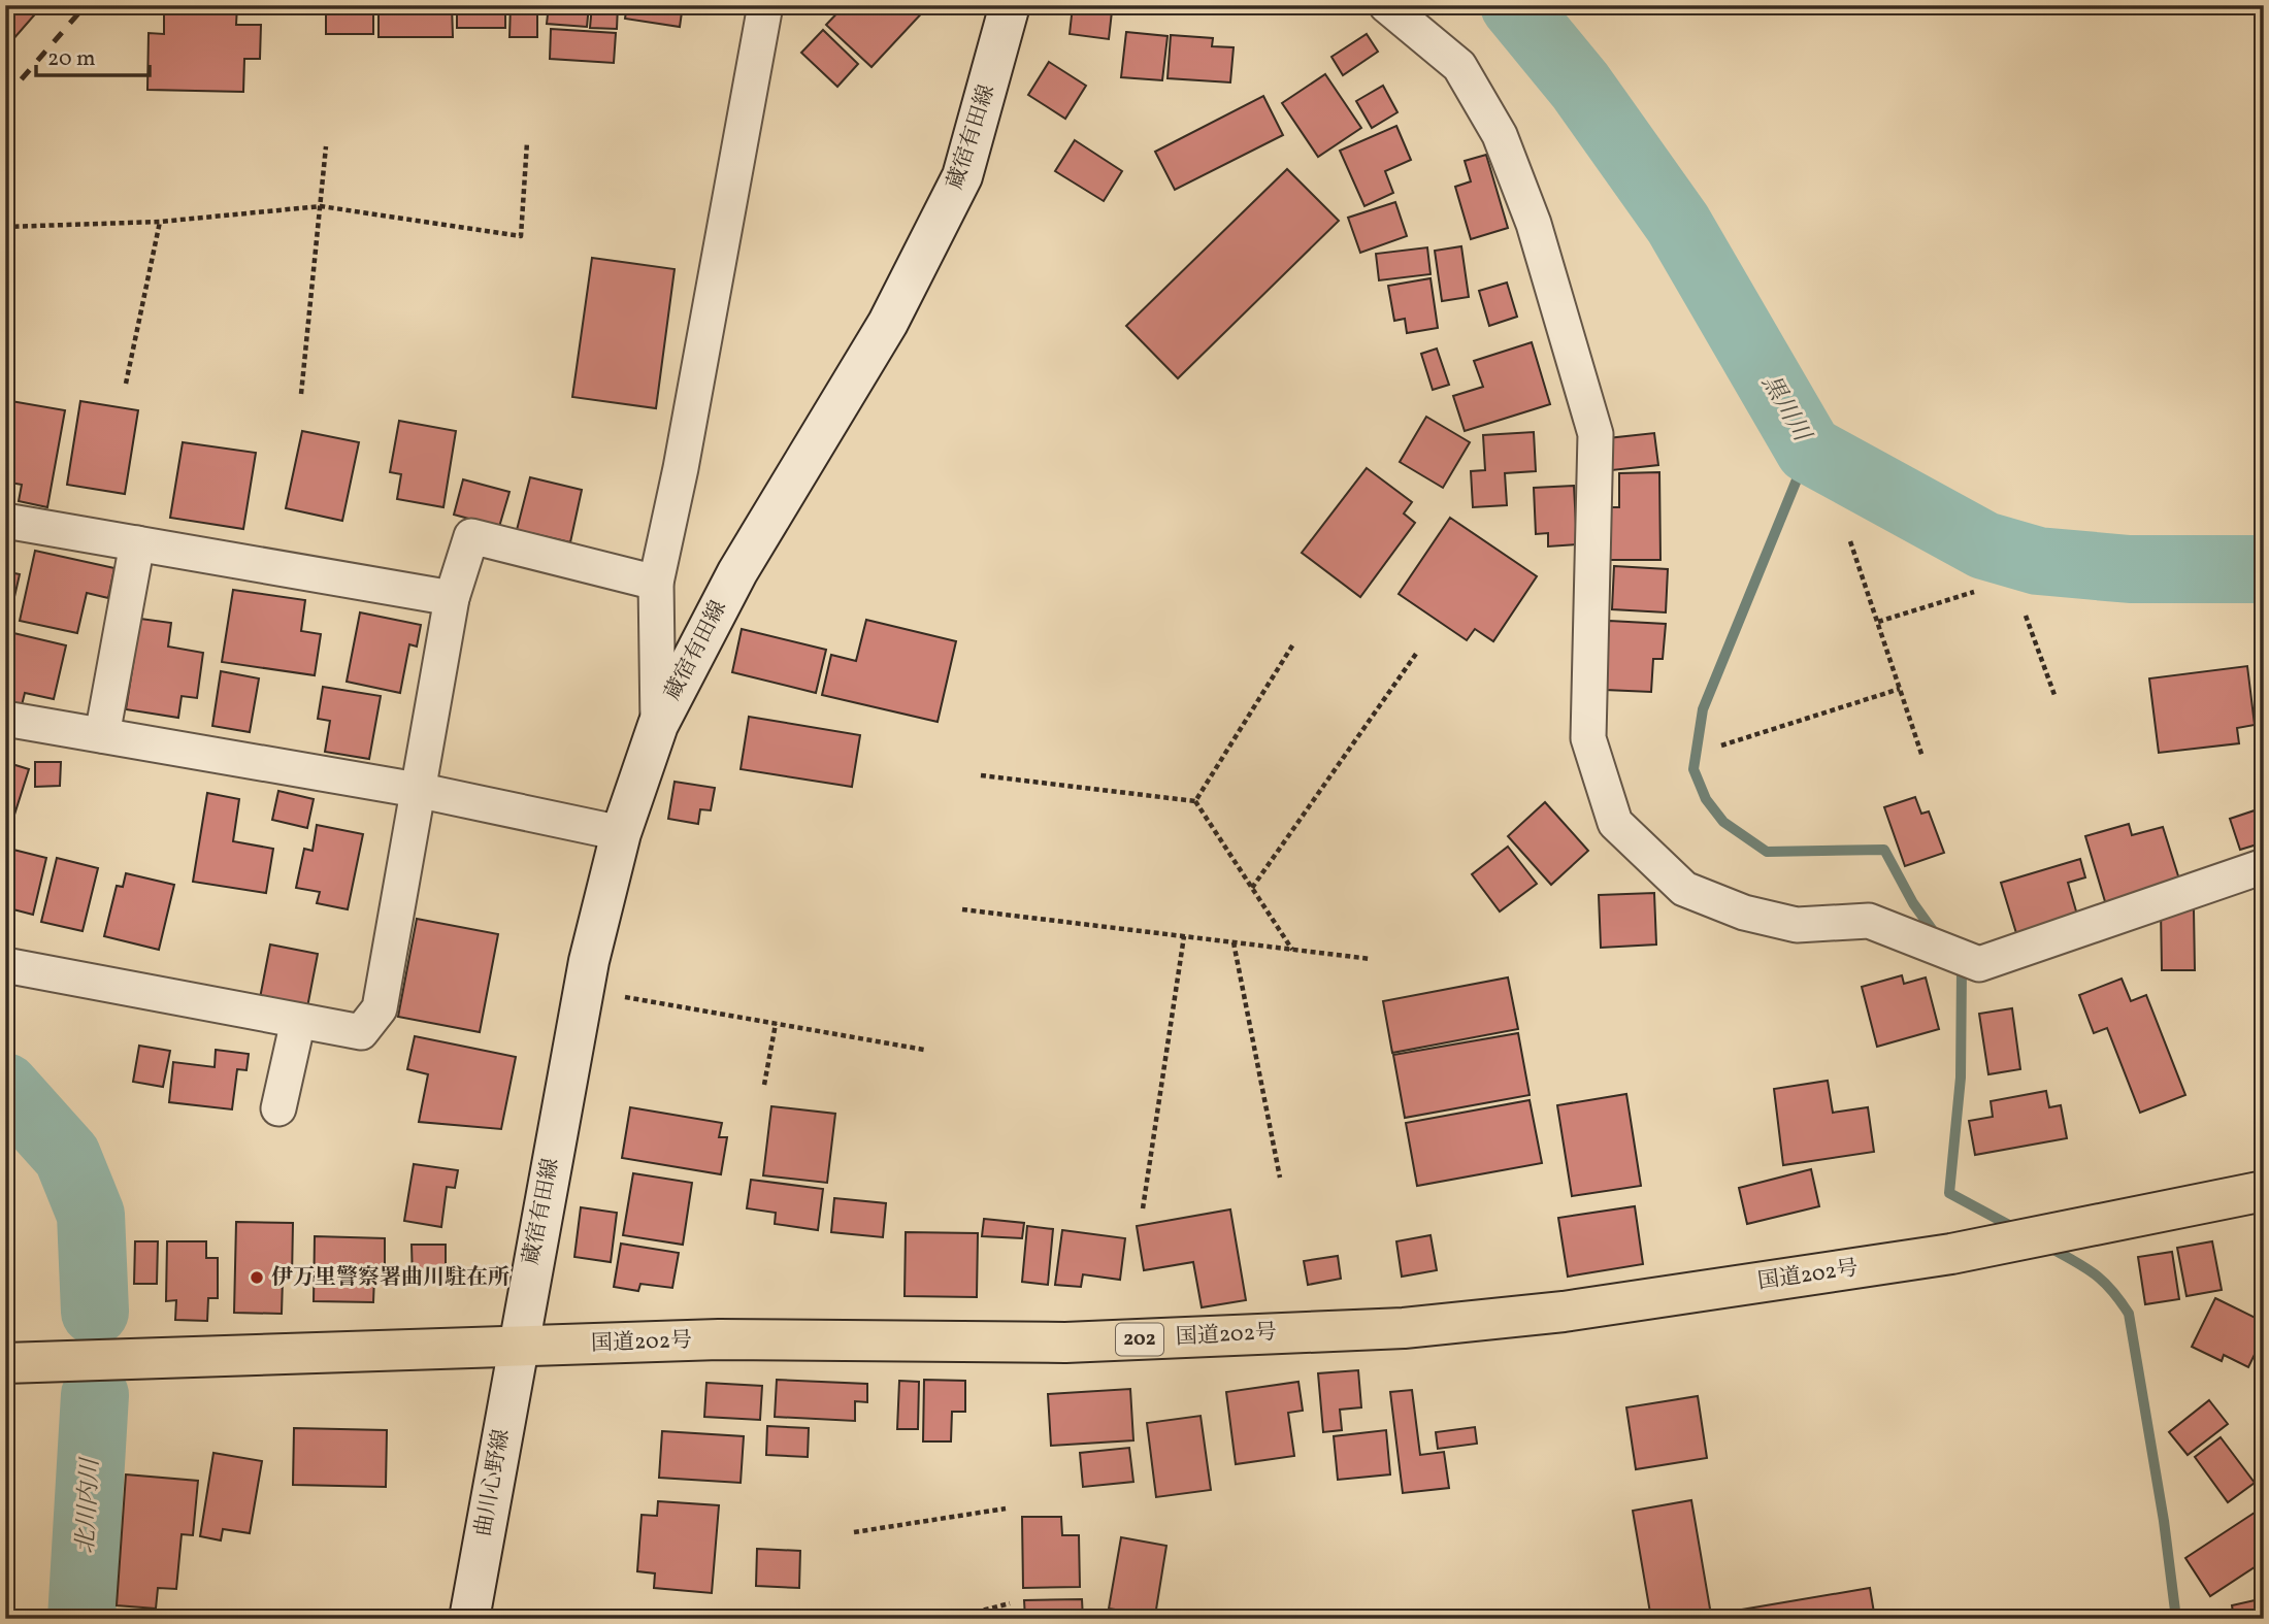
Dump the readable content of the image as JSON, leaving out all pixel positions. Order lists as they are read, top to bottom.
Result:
{
  "streets": {
    "highway": ["国道202号", "202"],
    "main road": ["蔵宿有田線", "曲川心野線"]
  },
  "crossings": [
    ["蔵宿有田線", "国道202号"],
    ["蔵宿有田線", "曲川心野線"],
    ["国道202号", "曲川心野線"]
  ],
  "water": ["黒川川", "北川内川"],
  "places": ["伊万里警察署曲川駐在所"],
  "scale_bar": "20 m"
}
